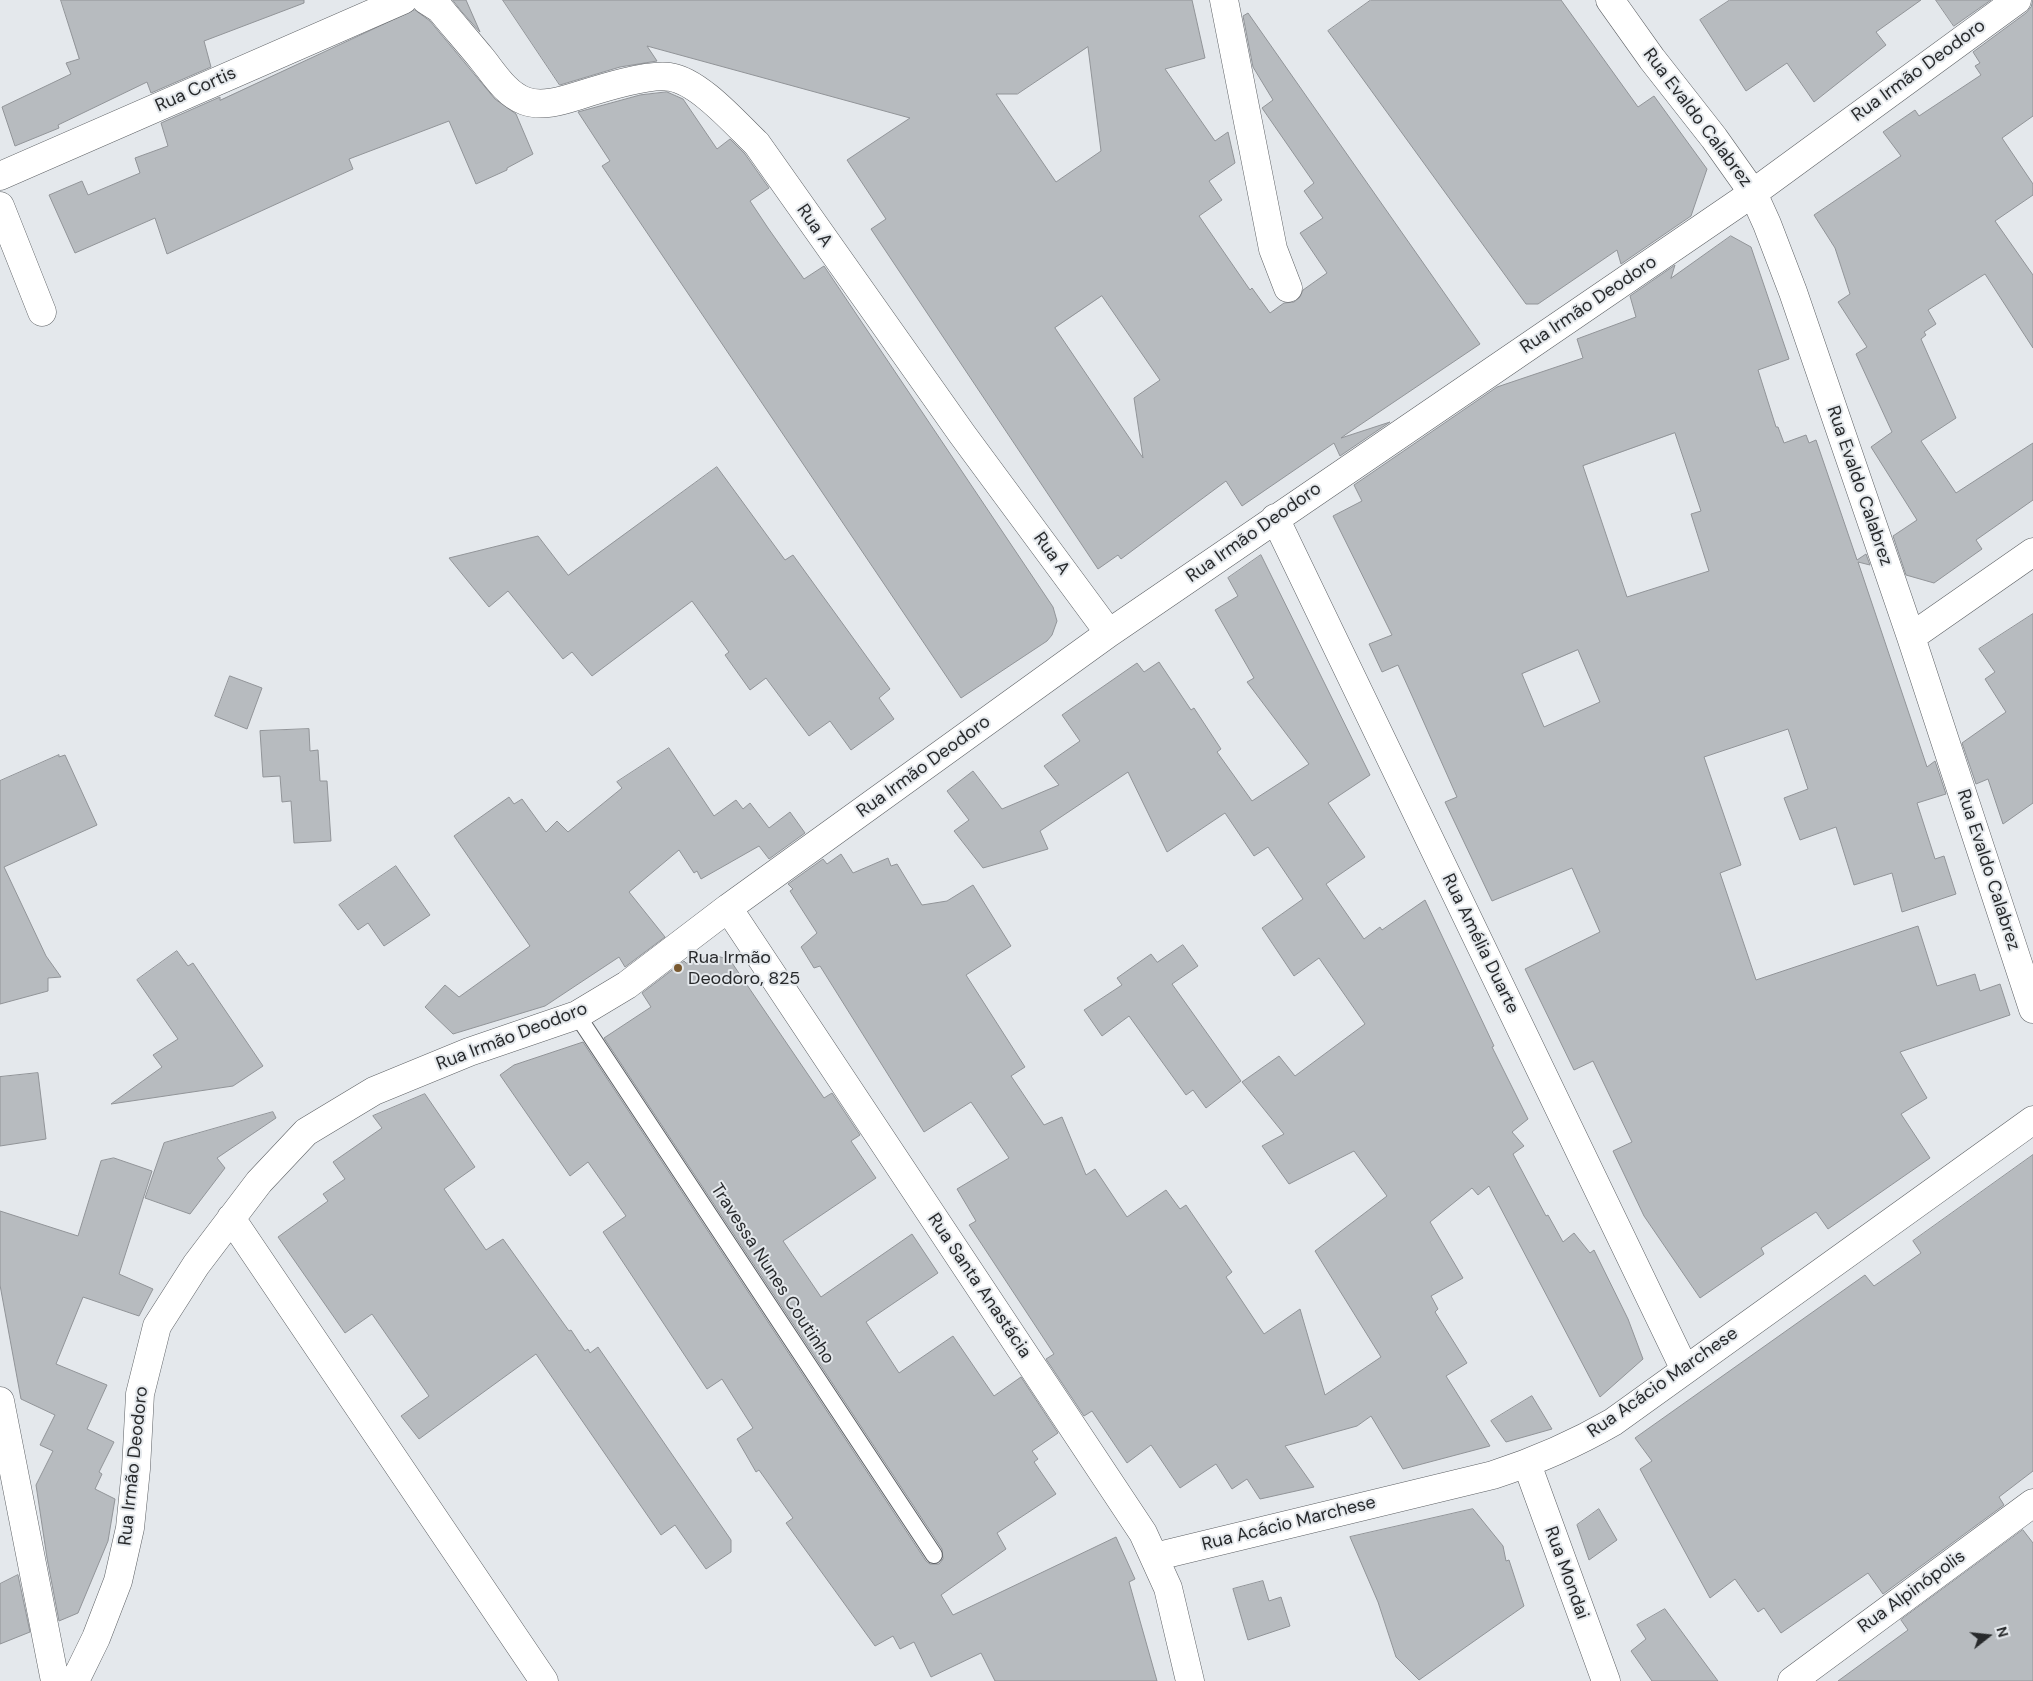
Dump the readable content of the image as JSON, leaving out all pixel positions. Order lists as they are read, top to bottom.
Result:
{
  "streets": {
    "street": [
      "Rua Irmão Deodoro",
      "Rua Cortis",
      "Rua Evaldo Calabrez",
      "Rua A",
      "Rua Amélia Duarte",
      "Rua Santa Anastácia",
      "Rua Acácio Marchese",
      "Rua Mondai",
      "Rua Alpinópolis"
    ],
    "lane": ["Travessa Nunes Coutinho"]
  },
  "crossings": [
    ["Rua Irmão Deodoro", "Rua Evaldo Calabrez"],
    ["Rua Irmão Deodoro", "Rua A"],
    ["Rua Irmão Deodoro", "Rua Amélia Duarte"],
    ["Rua Irmão Deodoro", "Travessa Nunes Coutinho"],
    ["Rua Irmão Deodoro", "Rua Santa Anastácia"],
    ["Rua Amélia Duarte", "Rua Acácio Marchese"],
    ["Rua Santa Anastácia", "Rua Acácio Marchese"],
    ["Rua Acácio Marchese", "Rua Mondai"]
  ],
  "places": ["Rua Irmão Deodoro, 825"],
  "north": "right"
}
